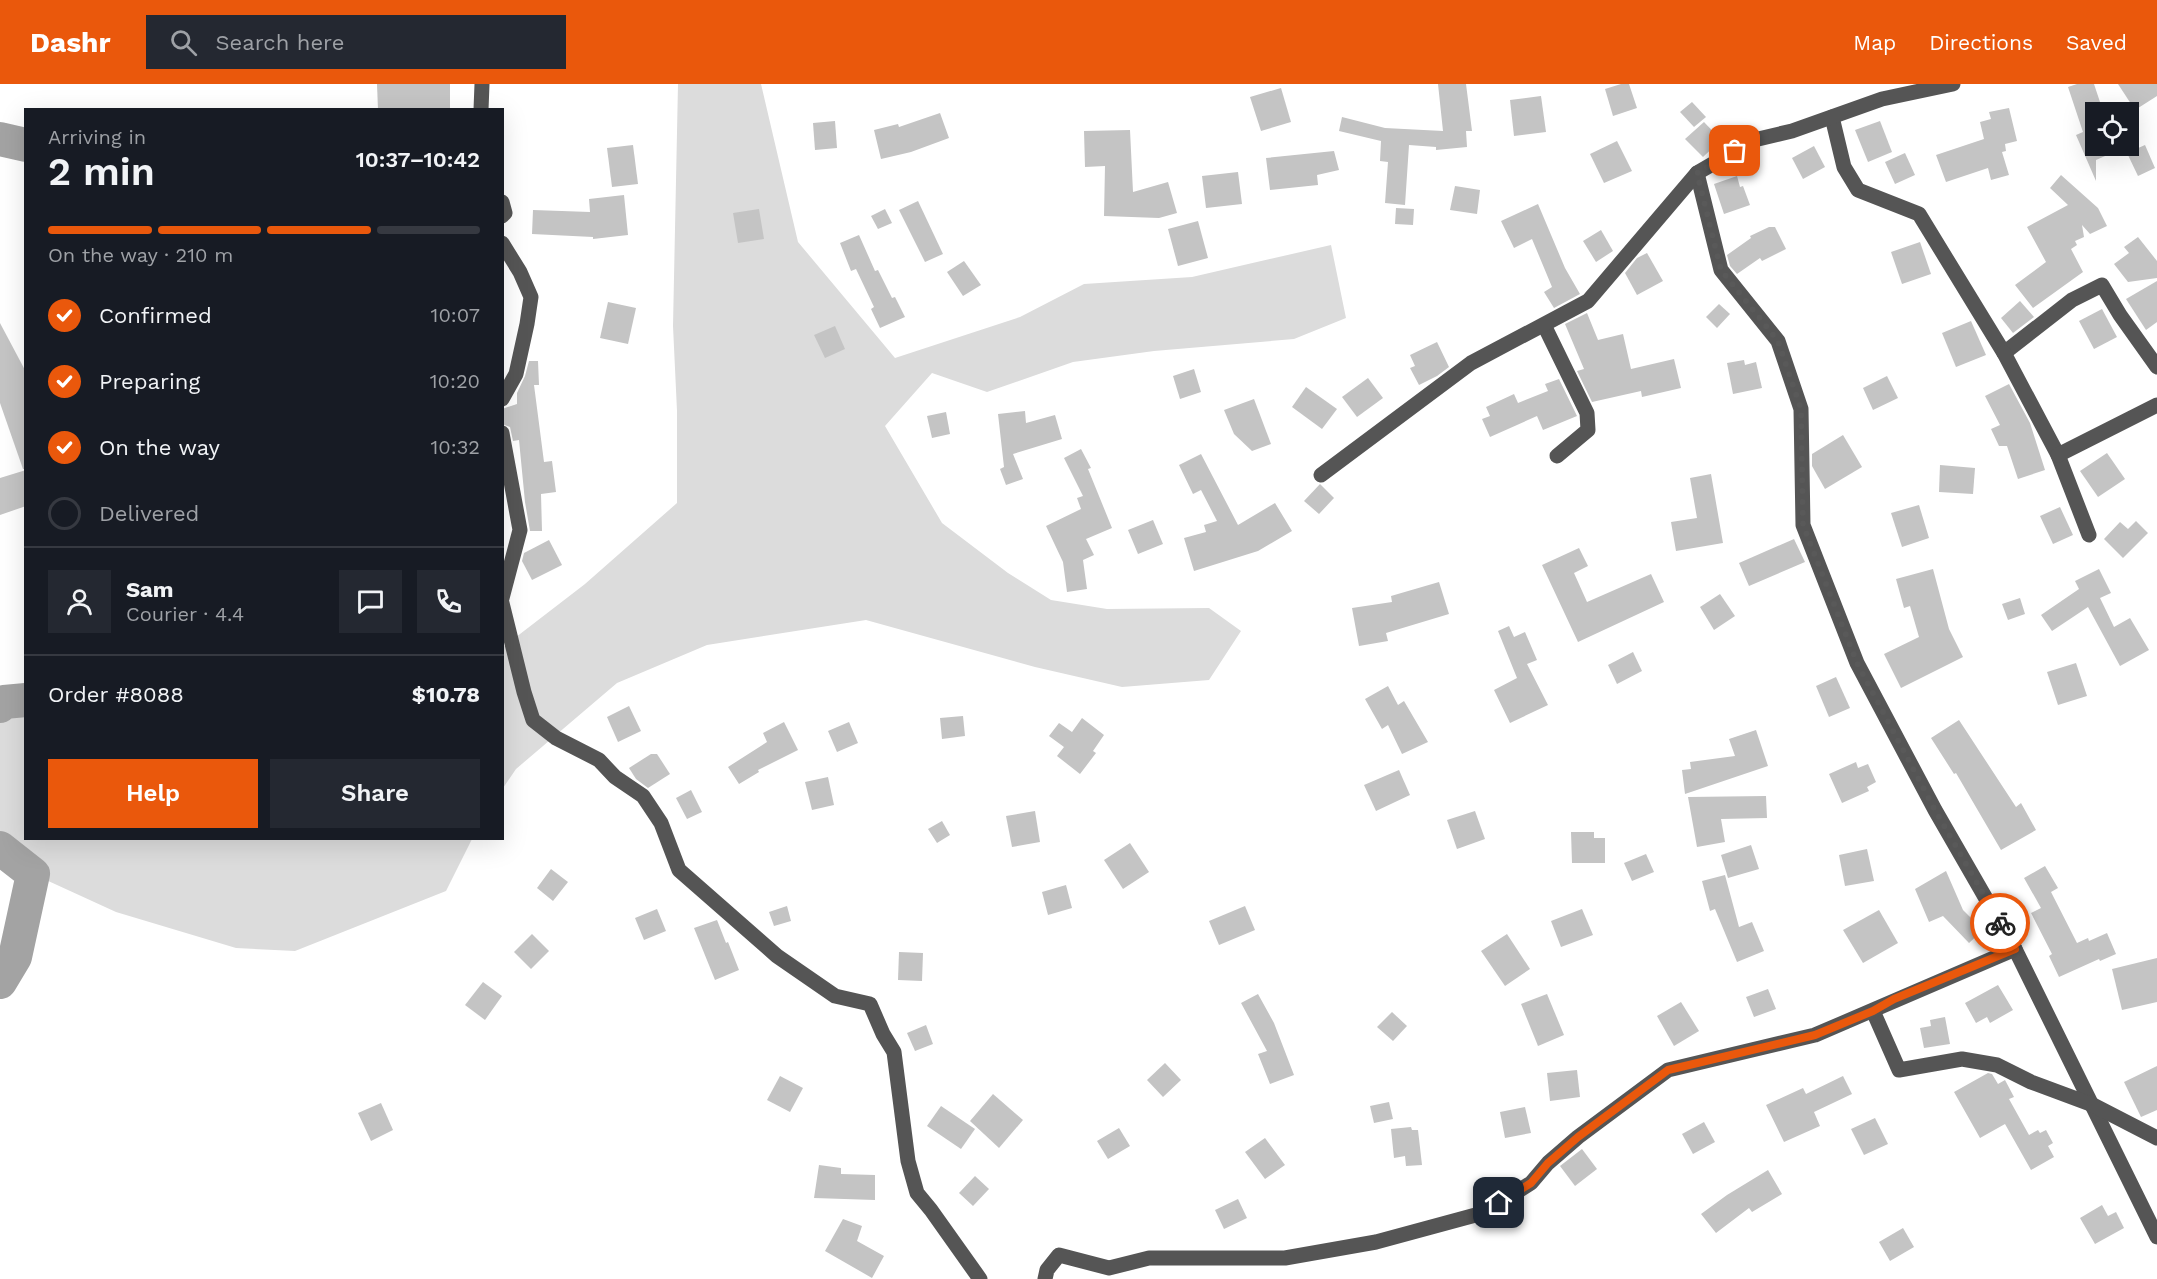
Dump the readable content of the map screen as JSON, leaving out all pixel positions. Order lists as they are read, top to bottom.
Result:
{
  "page": {
    "header": "Dashr",
    "search": "Search here",
    "nav": ["Map", "Directions", "Saved"],
    "heading": ["2 min", "Arriving in", "10:37–10:42"],
    "panel": [
      "Sam",
      "Courier · 4.4",
      "Order #8088",
      "$10.78"
    ],
    "bar": "On the way · 210 m",
    "list": [
      ["Confirmed", "10:07"],
      ["Preparing", "10:20"],
      ["On the way", "10:32"],
      "Delivered"
    ],
    "buttons": ["Help", "Share"]
  }
}
